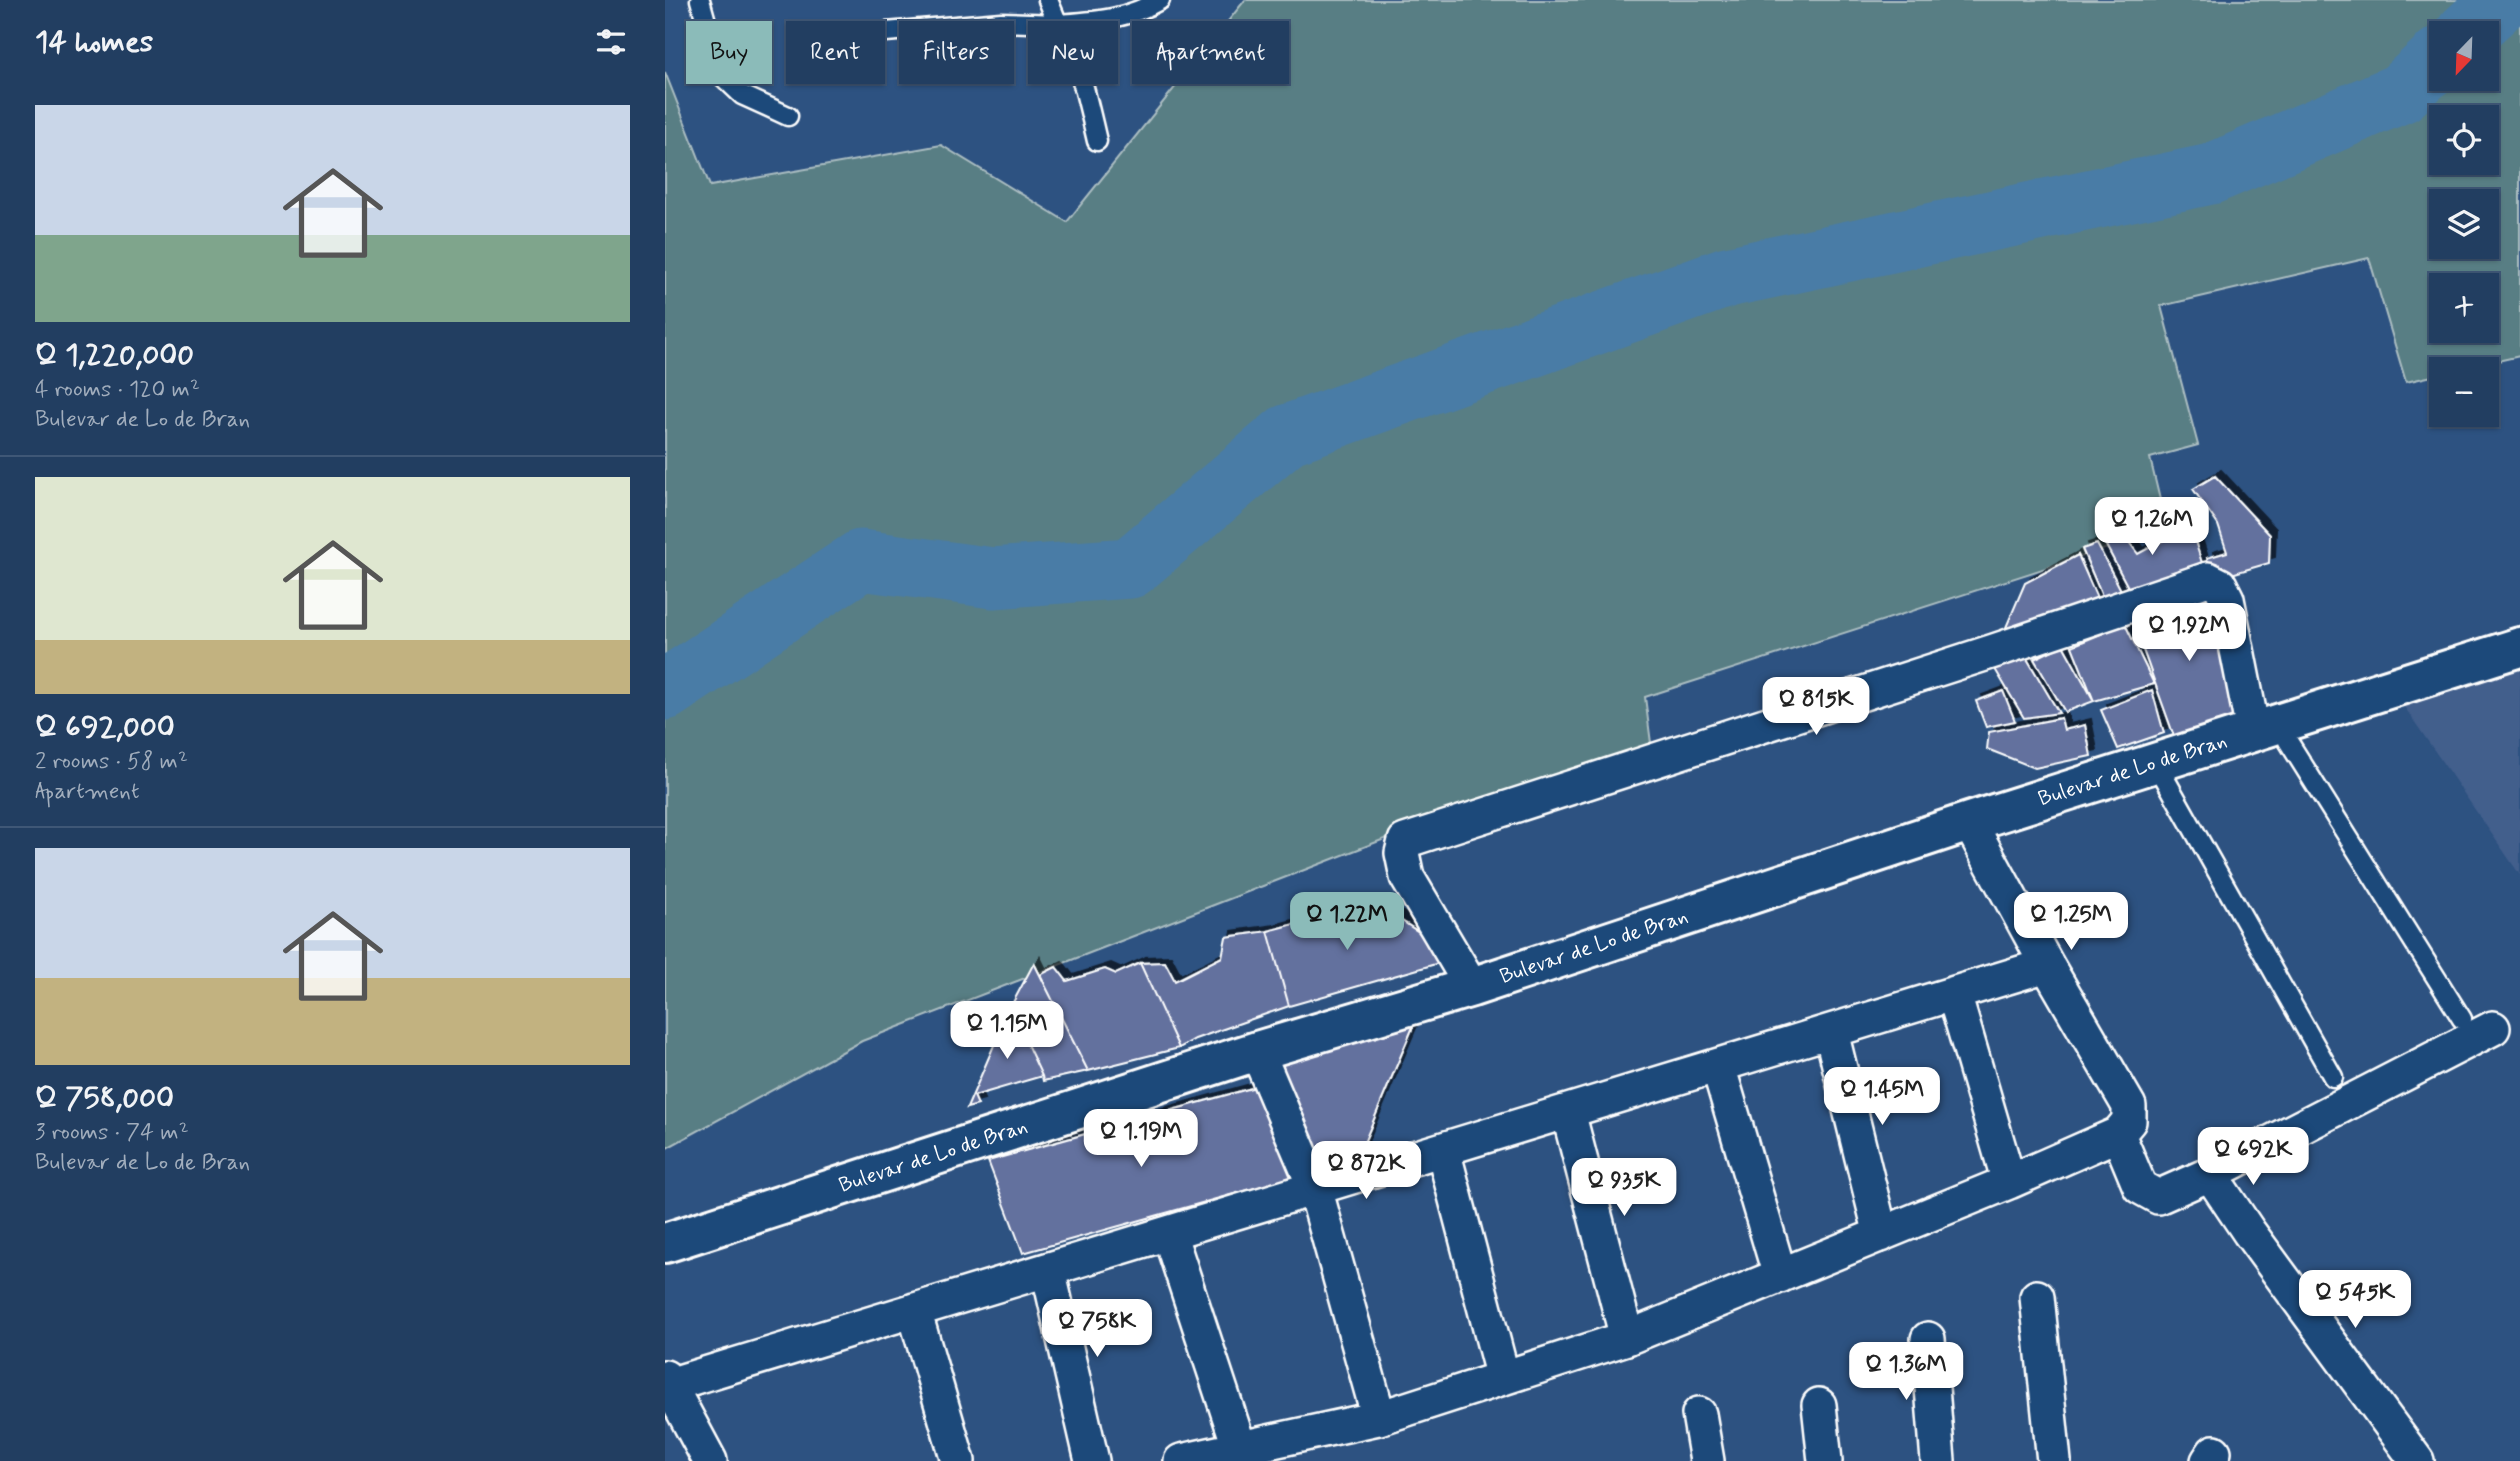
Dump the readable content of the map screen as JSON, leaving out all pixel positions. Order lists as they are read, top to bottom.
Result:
{
  "streets": {
    "street": ["Bulevar de Lo de Bran"]
  },
  "north": "bottom left",
  "page": {
    "heading": "14 homes",
    "map_buttons": ["+", "−"],
    "chip": [
      "Buy",
      "Rent",
      "Filters",
      "New",
      "Apartment"
    ],
    "list": [
      {
        "name": "Q 1,220,000",
        "note": "4 rooms · 120 m² · Bulevar de Lo de Bran"
      },
      {
        "name": "Q 692,000",
        "note": "2 rooms · 58 m² · Apartment"
      },
      {
        "name": "Q 758,000",
        "note": "3 rooms · 74 m² · Bulevar de Lo de Bran"
      }
    ],
    "price": [
      "Q 1.26M",
      "Q 1.92M",
      "Q 815K",
      "Q 1.22M",
      "Q 1.25M",
      "Q 1.15M",
      "Q 1.45M",
      "Q 1.19M",
      "Q 692K",
      "Q 872K",
      "Q 935K",
      "Q 545K",
      "Q 758K",
      "Q 1.36M"
    ]
  }
}
